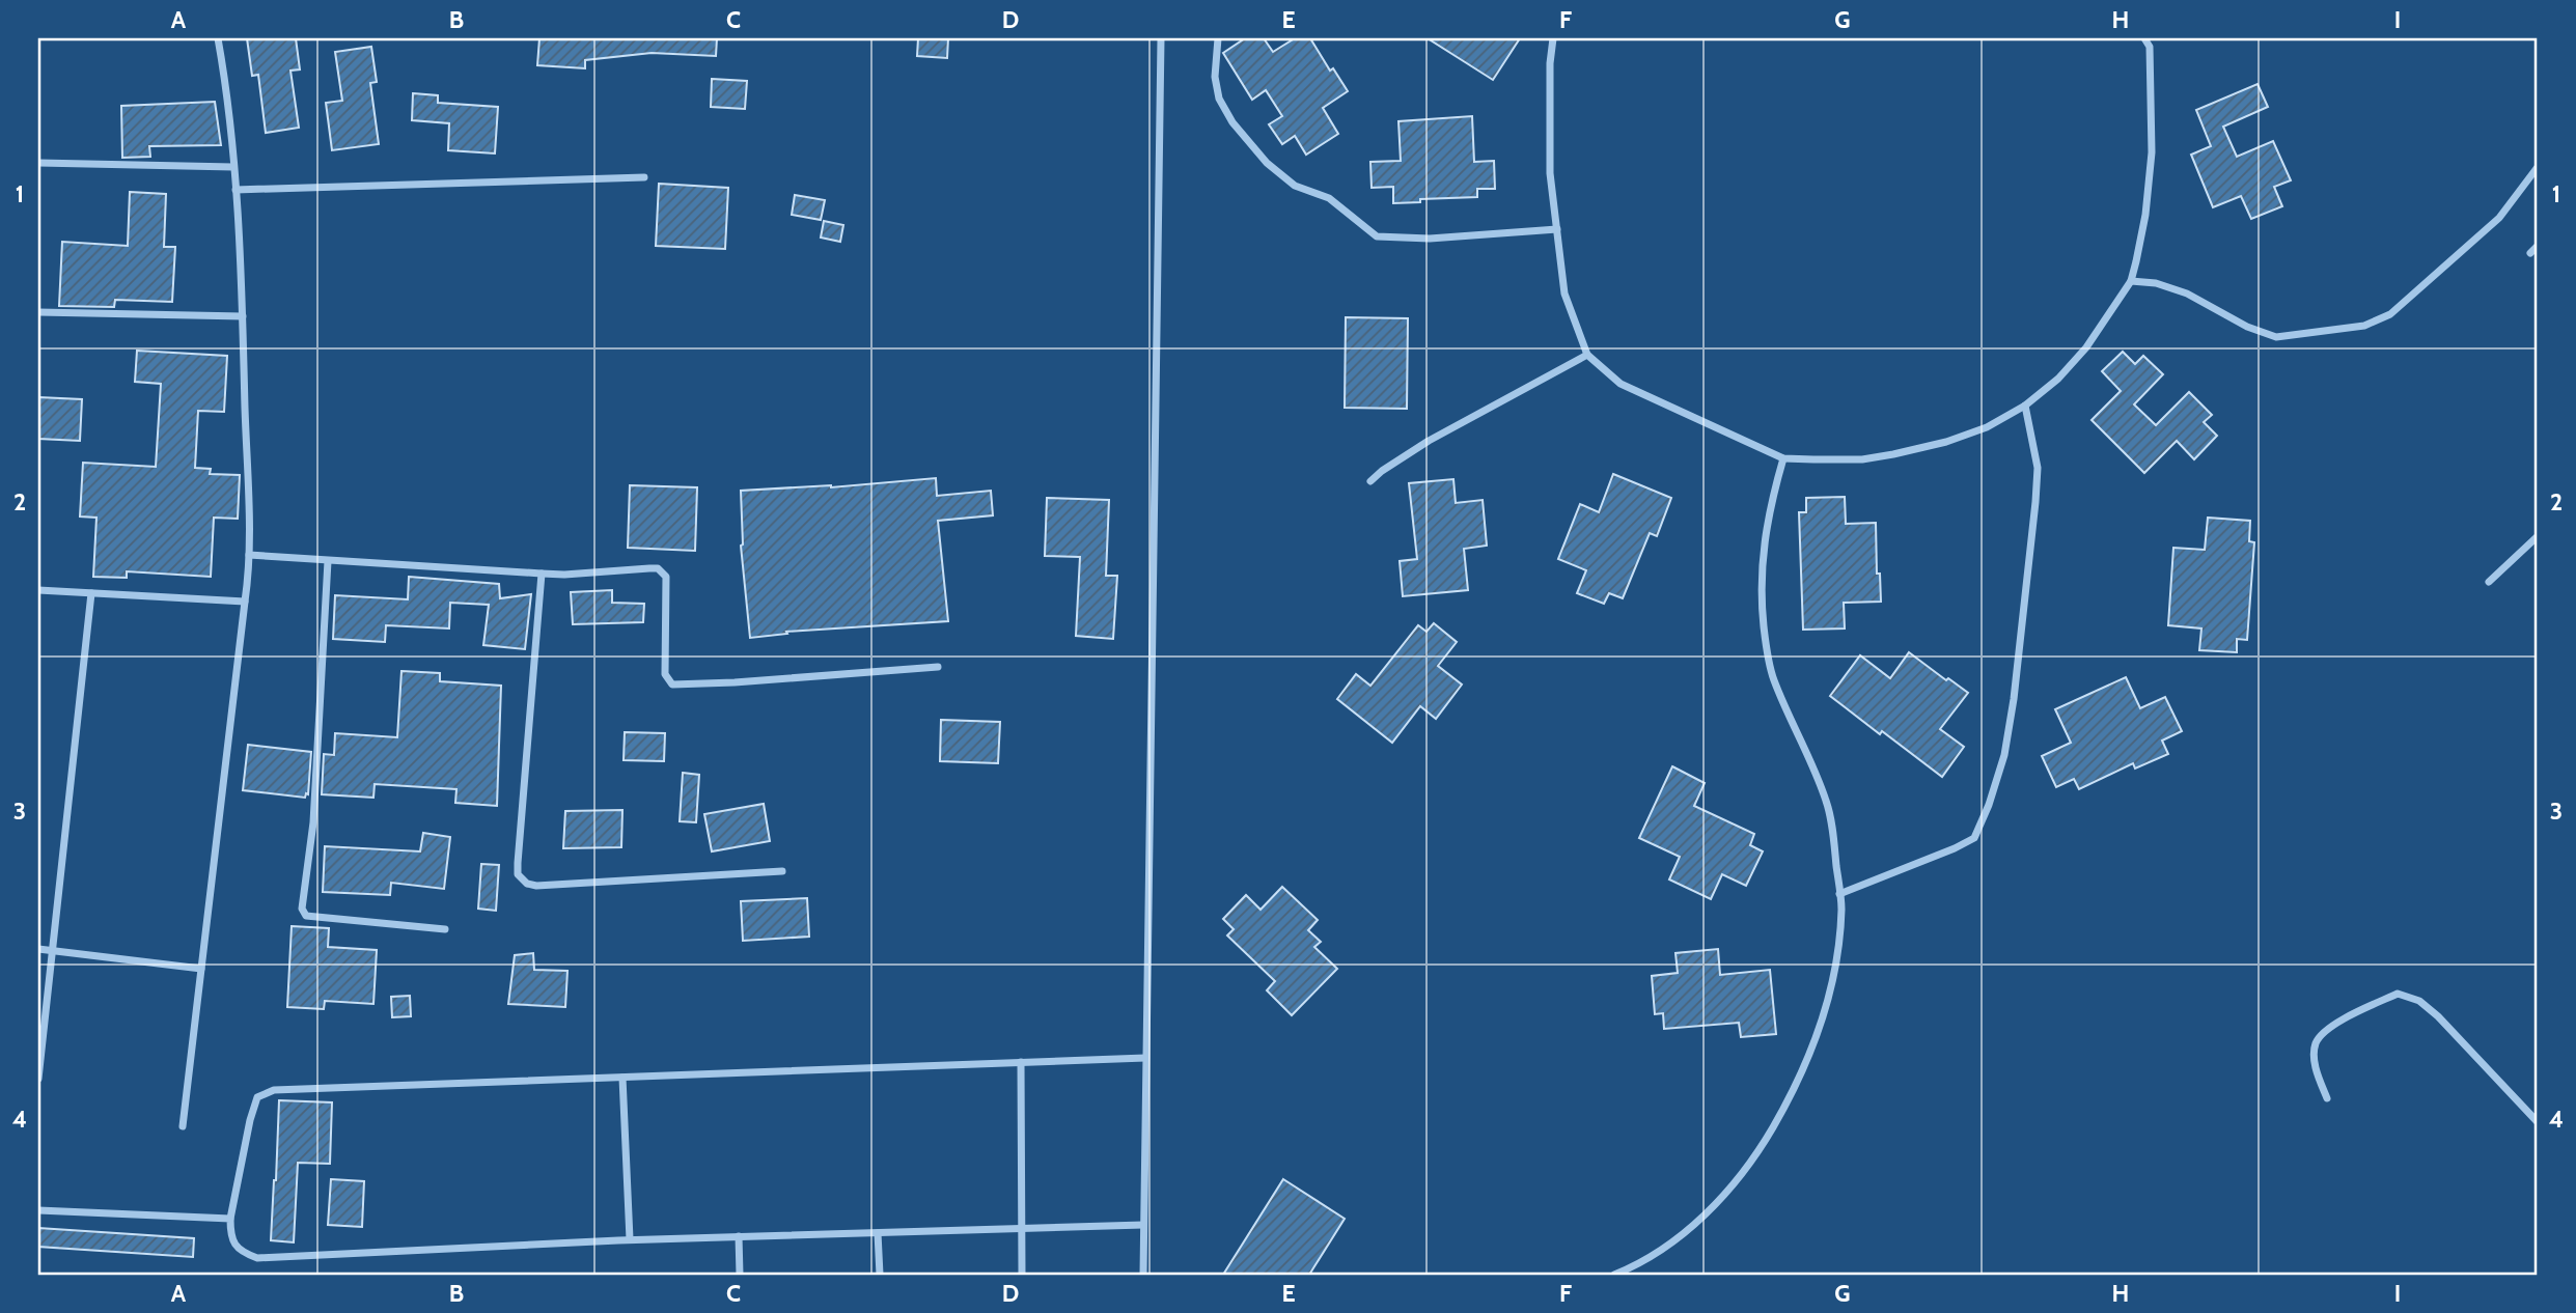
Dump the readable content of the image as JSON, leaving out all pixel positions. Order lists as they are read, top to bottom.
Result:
{
  "grid": {
    "columns": [
      "A",
      "B",
      "C",
      "D",
      "E",
      "F",
      "G",
      "H",
      "I"
    ],
    "rows": [
      "1",
      "2",
      "3",
      "4"
    ]
  }
}
